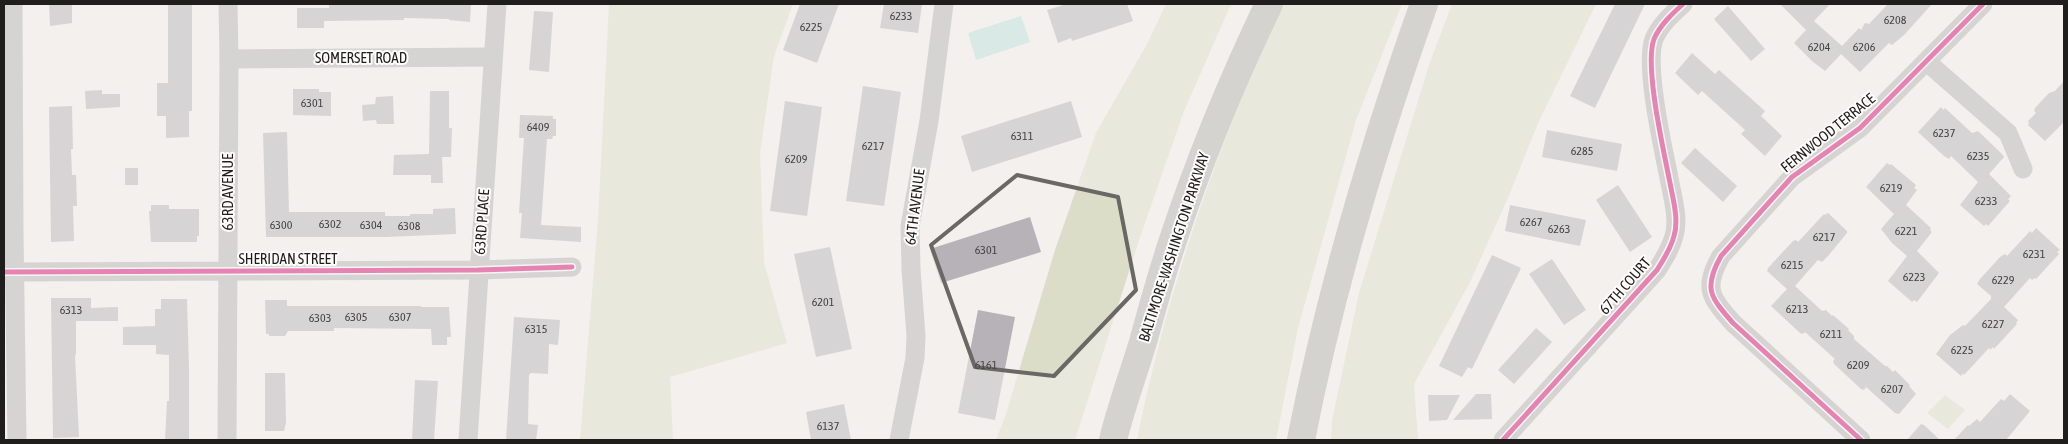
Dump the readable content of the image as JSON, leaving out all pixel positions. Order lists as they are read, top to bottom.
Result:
{
  "streets": {
    "highway": ["BALTIMORE-WASHINGTON PARKWAY"],
    "street": [
      "SOMERSET ROAD",
      "FERNWOOD TERRACE",
      "63RD AVENUE",
      "64TH AVENUE",
      "63RD PLACE",
      "SHERIDAN STREET",
      "67TH COURT"
    ]
  },
  "crossings": [
    ["SOMERSET ROAD", "63RD AVENUE"],
    ["SOMERSET ROAD", "63RD PLACE"],
    ["63RD AVENUE", "SHERIDAN STREET"],
    ["63RD PLACE", "SHERIDAN STREET"]
  ],
  "house_numbers": [
    "6233",
    "6208",
    "6225",
    "6204",
    "6206",
    "6301",
    "6409",
    "6237",
    "6311",
    "6217",
    "6285",
    "6235",
    "6209",
    "6219",
    "6233",
    "6267",
    "6302",
    "6300",
    "6304",
    "6308",
    "6263",
    "6221",
    "6217",
    "6301",
    "6231",
    "6215",
    "6223",
    "6229",
    "6201",
    "6213",
    "6313",
    "6305",
    "6307",
    "6303",
    "6227",
    "6315",
    "6211",
    "6225",
    "6161",
    "6209",
    "6207",
    "6137"
  ]
}
